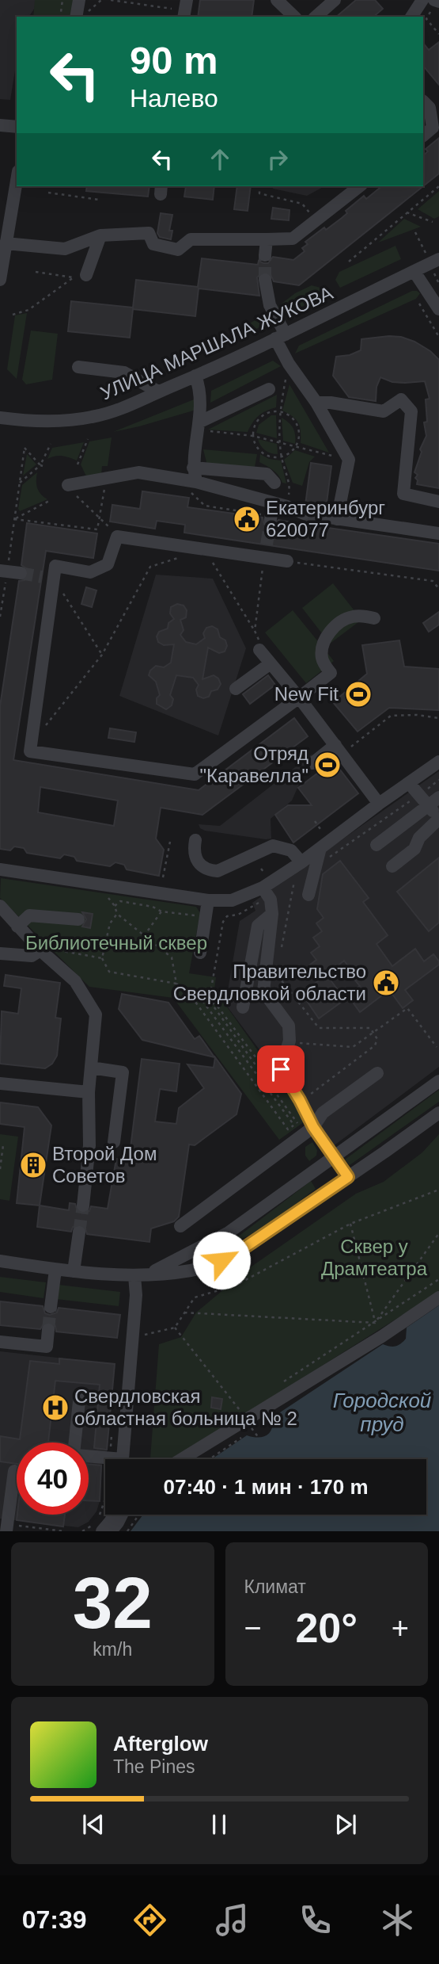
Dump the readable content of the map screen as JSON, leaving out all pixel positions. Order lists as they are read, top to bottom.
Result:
{
  "streets": {
    "street": ["УЛИЦА МАРШАЛА ЖУКОВА"]
  },
  "water": ["Городской пруд"],
  "parks": ["Библиотечный сквер", "Сквер у Драмтеатра"],
  "places": {
    "public building": ["Екатеринбург 620077", "Правительство Свердловкой области"],
    "sports": ["New Fit", "Отряд \"Каравелла\""],
    "building": ["Второй Дом Советов"],
    "hospital": ["Свердловская областная больница № 2"]
  },
  "page": {
    "turn": ["90 m", "Налево"],
    "limit": "40",
    "trip": "07:40 · 1 мин · 170 m",
    "tile": [
      ["32", "km/h"],
      "Климат"
    ],
    "heat": ["−", "20°", "+"],
    "song": ["Afterglow", "The Pines"],
    "tabs": "07:39"
  }
}
